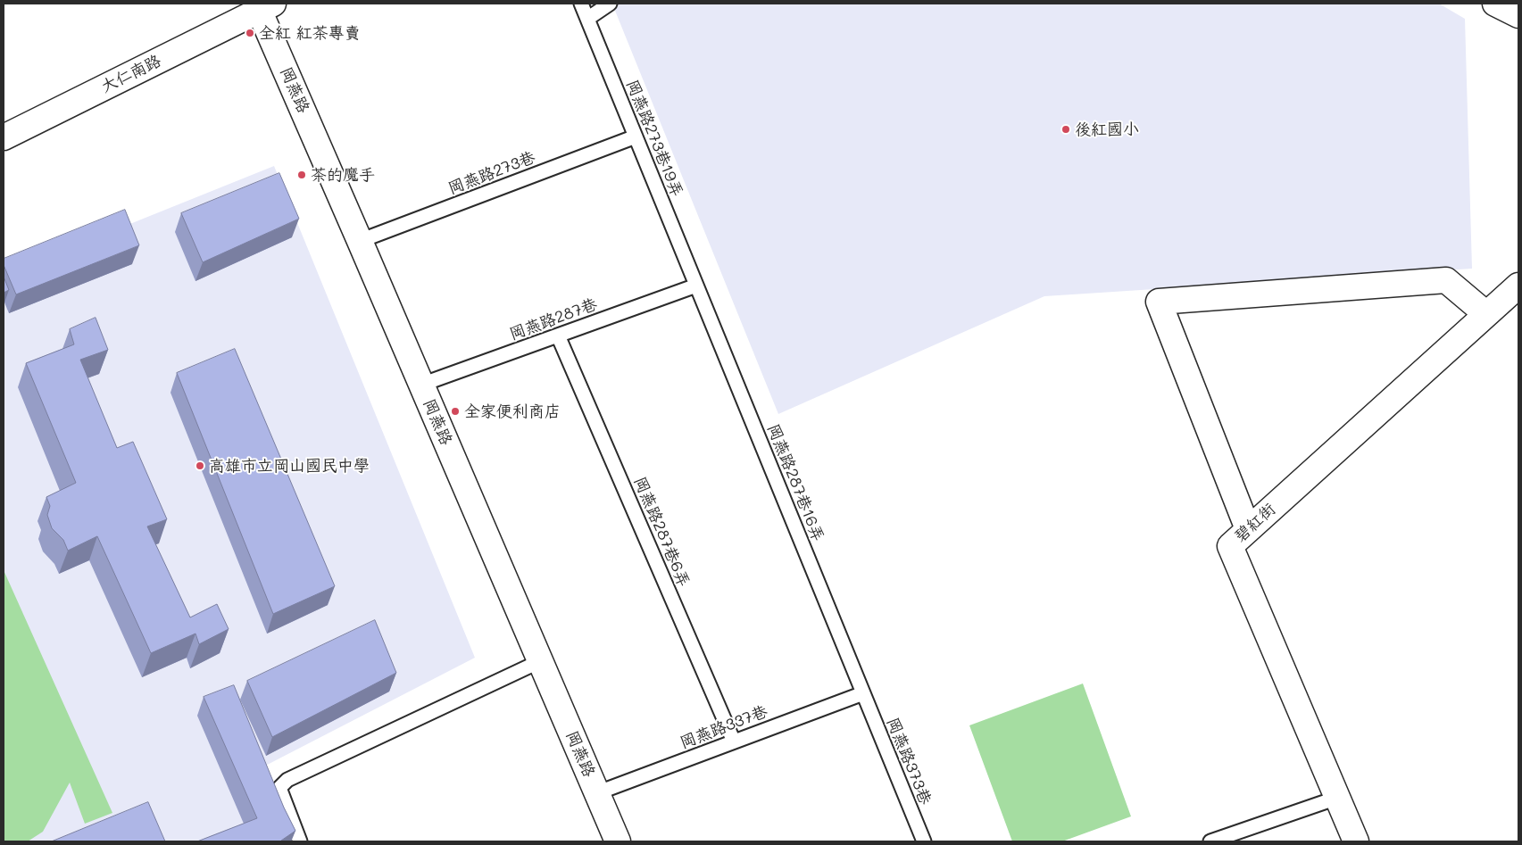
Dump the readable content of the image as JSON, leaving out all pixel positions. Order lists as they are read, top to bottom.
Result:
{
  "streets": {
    "street": ["大仁南路", "岡燕路", "碧紅街"],
    "lane": [
      "岡燕路273巷19弄",
      "岡燕路273巷",
      "岡燕路287巷",
      "岡燕路287巷16弄",
      "岡燕路287巷6弄",
      "岡燕路337巷",
      "岡燕路373巷"
    ]
  },
  "crossings": [
    ["大仁南路", "岡燕路"],
    ["岡燕路", "岡燕路273巷"],
    ["岡燕路", "岡燕路287巷"],
    ["岡燕路", "岡燕路337巷"],
    ["岡燕路273巷19弄", "岡燕路273巷"],
    ["岡燕路273巷19弄", "岡燕路287巷"],
    ["岡燕路273巷19弄", "岡燕路287巷16弄"],
    ["岡燕路287巷", "岡燕路287巷16弄"],
    ["岡燕路287巷", "岡燕路287巷6弄"],
    ["岡燕路287巷16弄", "岡燕路337巷"],
    ["岡燕路287巷16弄", "岡燕路373巷"],
    ["岡燕路287巷6弄", "岡燕路337巷"],
    ["岡燕路337巷", "岡燕路373巷"]
  ],
  "places": [
    "全紅 紅茶專賣",
    "後紅國小",
    "茶的魔手",
    "全家便利商店",
    "高雄市立岡山國民中學"
  ]
}
